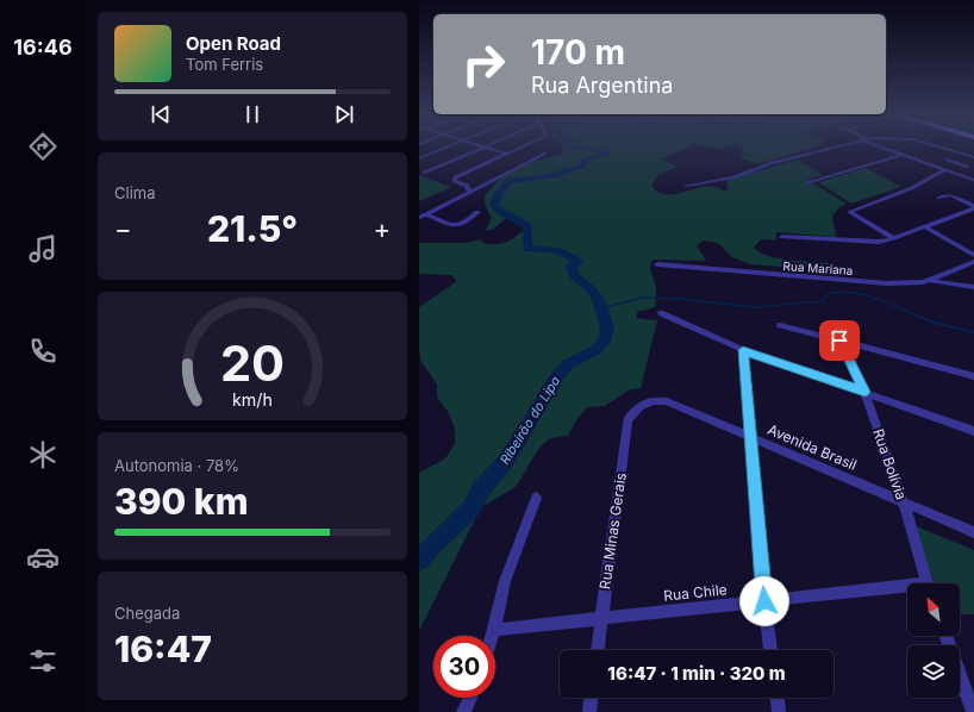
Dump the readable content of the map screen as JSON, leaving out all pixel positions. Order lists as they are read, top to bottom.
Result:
{
  "streets": {
    "street": [
      "Rua Mariana",
      "Avenida Brasil",
      "Rua Bolívia",
      "Rua Minas Gerais",
      "Rua Chile"
    ]
  },
  "crossings": [
    ["Avenida Brasil", "Rua Bolívia"],
    ["Avenida Brasil", "Rua Minas Gerais"],
    ["Rua Minas Gerais", "Rua Chile"]
  ],
  "water": ["Ribeirão do Lipa"],
  "north": "top left",
  "page": {
    "tabs": "16:46",
    "turn": ["170 m", "Rua Argentina"],
    "song": ["Open Road", "Tom Ferris"],
    "tile": [
      "Clima",
      ["Autonomia · 78%", "390 km"],
      ["Chegada", "16:47"]
    ],
    "heat": ["−", "21.5°", "+"],
    "limit": "30",
    "trip": "16:47 · 1 min · 320 m",
    "gauge": ["20", "km/h"]
  }
}
